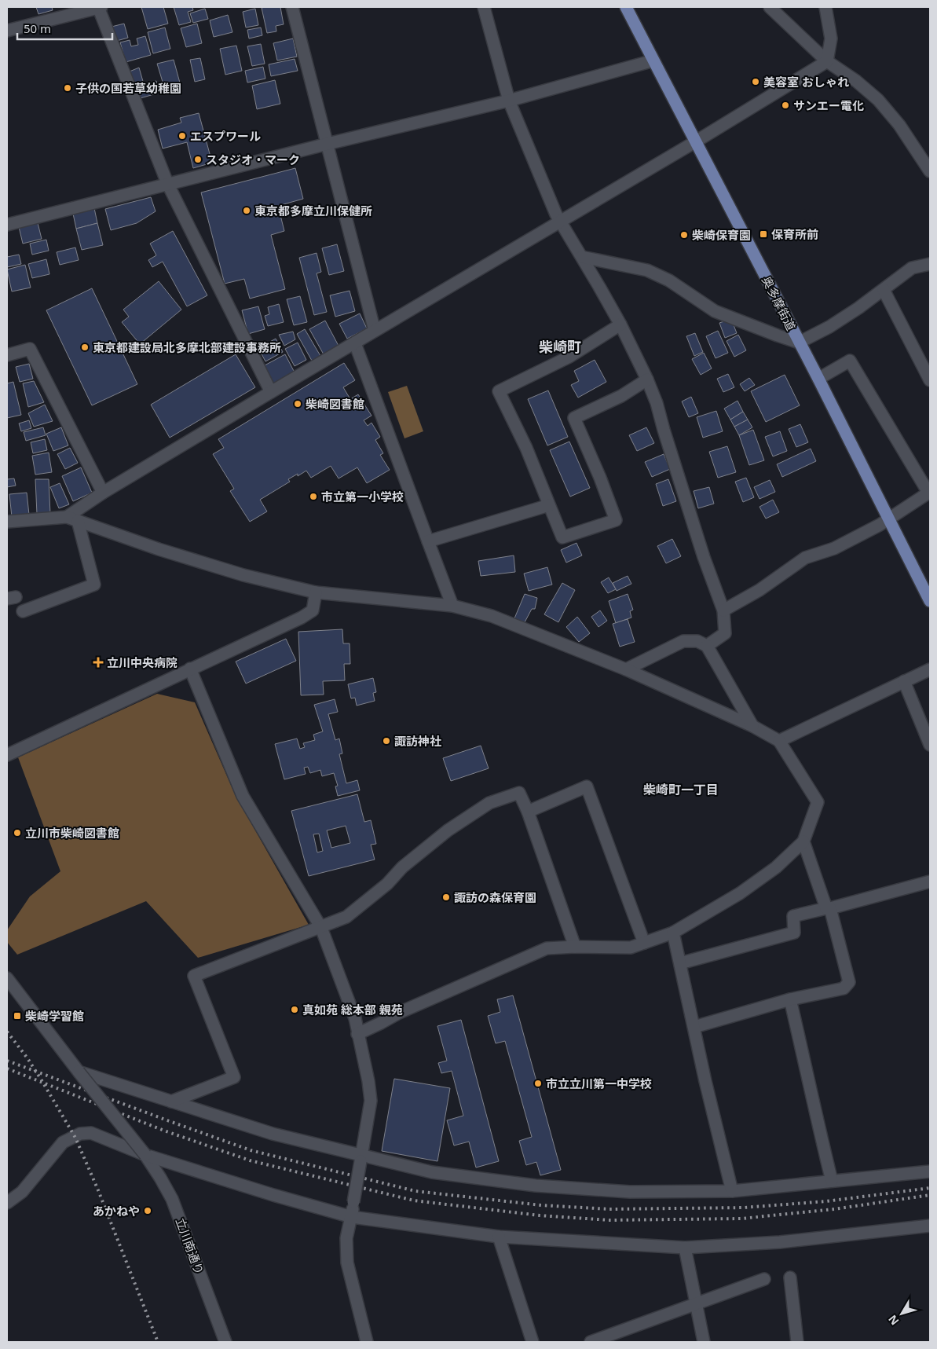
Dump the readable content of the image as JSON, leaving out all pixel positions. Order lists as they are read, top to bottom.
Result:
{
  "streets": {
    "main road": ["奥多摩街道"],
    "street": ["立川南通り"]
  },
  "districts": ["柴崎町", "柴崎町一丁目"],
  "places": {
    "other": [
      "美容室 おしゃれ",
      "子供の国若草幼稚園",
      "サンエー電化",
      "エスプワール",
      "スタジオ・マーク",
      "東京都多摩立川保健所",
      "柴崎保育園",
      "東京都建設局北多摩北部建設事務所",
      "柴崎図書館",
      "市立第一小学校",
      "諏訪神社",
      "立川市柴崎図書館",
      "諏訪の森保育園",
      "真如苑 総本部 親苑",
      "市立立川第一中学校",
      "あかねや"
    ],
    "transit": ["保育所前", "柴崎学習館"],
    "health": ["立川中央病院"]
  },
  "scale_bar": "50 m",
  "north": "bottom left"
}
